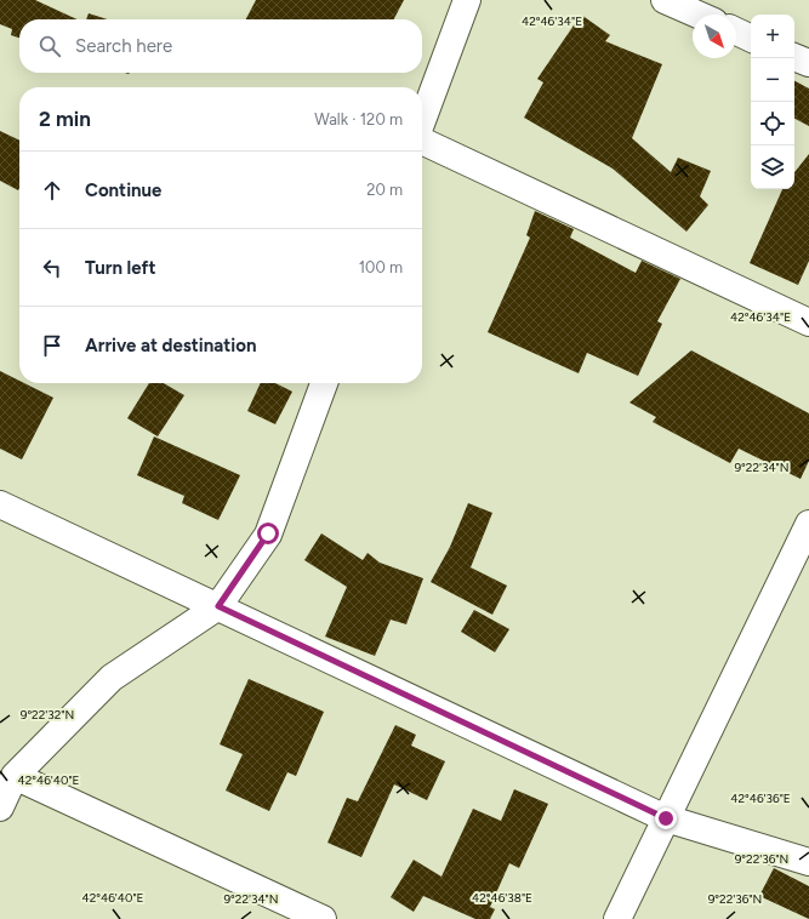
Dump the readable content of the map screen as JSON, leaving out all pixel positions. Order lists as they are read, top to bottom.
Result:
{
  "north": "bottom right",
  "page": {
    "map_buttons": ["+", "−"],
    "search": "Search here",
    "heading": ["2 min", "Walk · 120 m"],
    "list": [
      ["Continue", "20 m"],
      ["Turn left", "100 m"],
      "Arrive at destination"
    ]
  },
  "coordinates": [
    "42°46'34\"E",
    "9°22'34\"N",
    "9°22'32\"N",
    "42°46'40\"E",
    "42°46'36\"E",
    "9°22'36\"N",
    "42°46'38\"E"
  ]
}
